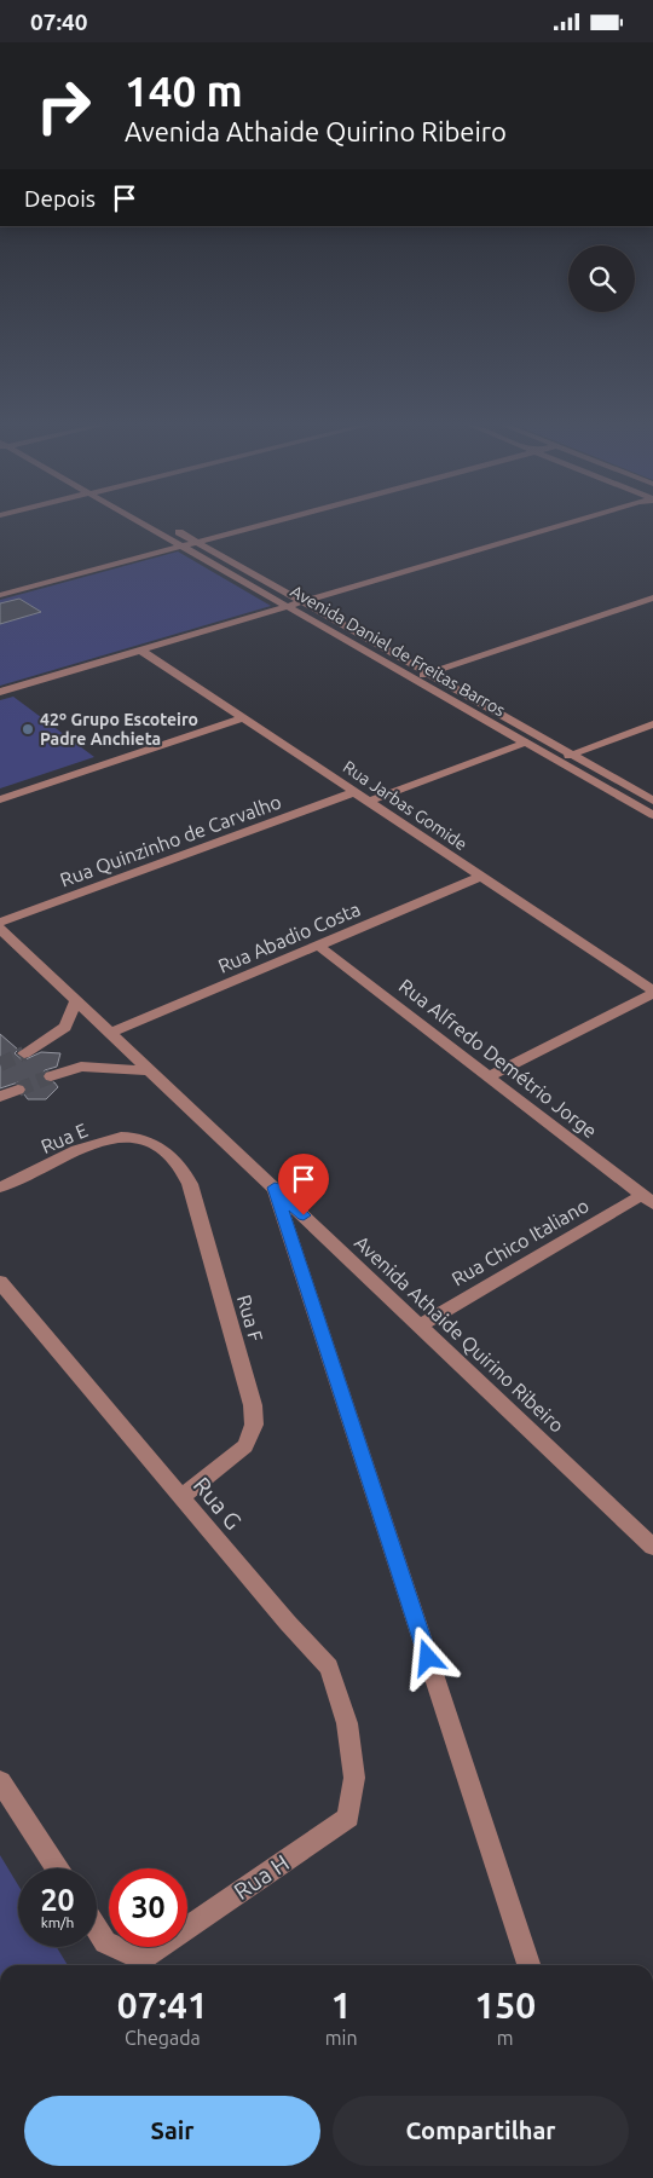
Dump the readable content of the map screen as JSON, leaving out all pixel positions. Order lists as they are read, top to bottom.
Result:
{
  "streets": {
    "street": [
      "Avenida Daniel de Freitas Barros",
      "Rua Jarbas Gomide",
      "Rua Quinzinho de Carvalho",
      "Rua Abadio Costa",
      "Rua Alfredo Demétrio Jorge",
      "Rua E",
      "Rua Chico Italiano",
      "Rua F",
      "Avenida Athaide Quirino Ribeiro",
      "Rua G",
      "Rua H"
    ]
  },
  "crossings": [
    ["Rua Jarbas Gomide", "Rua Quinzinho de Carvalho"],
    ["Rua Jarbas Gomide", "Rua Abadio Costa"],
    ["Rua Abadio Costa", "Rua Alfredo Demétrio Jorge"],
    ["Rua Abadio Costa", "Avenida Athaide Quirino Ribeiro"],
    ["Rua Alfredo Demétrio Jorge", "Rua Chico Italiano"],
    ["Rua E", "Rua F"],
    ["Rua Chico Italiano", "Avenida Athaide Quirino Ribeiro"],
    ["Rua F", "Rua G"],
    ["Rua G", "Rua H"]
  ],
  "places": ["42º Grupo Escoteiro Padre Anchieta"],
  "page": {
    "status": "07:40",
    "turn": ["140 m", "Avenida Athaide Quirino Ribeiro"],
    "then": "Depois",
    "speed": "20 km/h",
    "limit": "30",
    "eta": [
      "07:41",
      "Chegada",
      "1",
      "min",
      "150",
      "m"
    ],
    "buttons": ["Sair", "Compartilhar"]
  }
}
